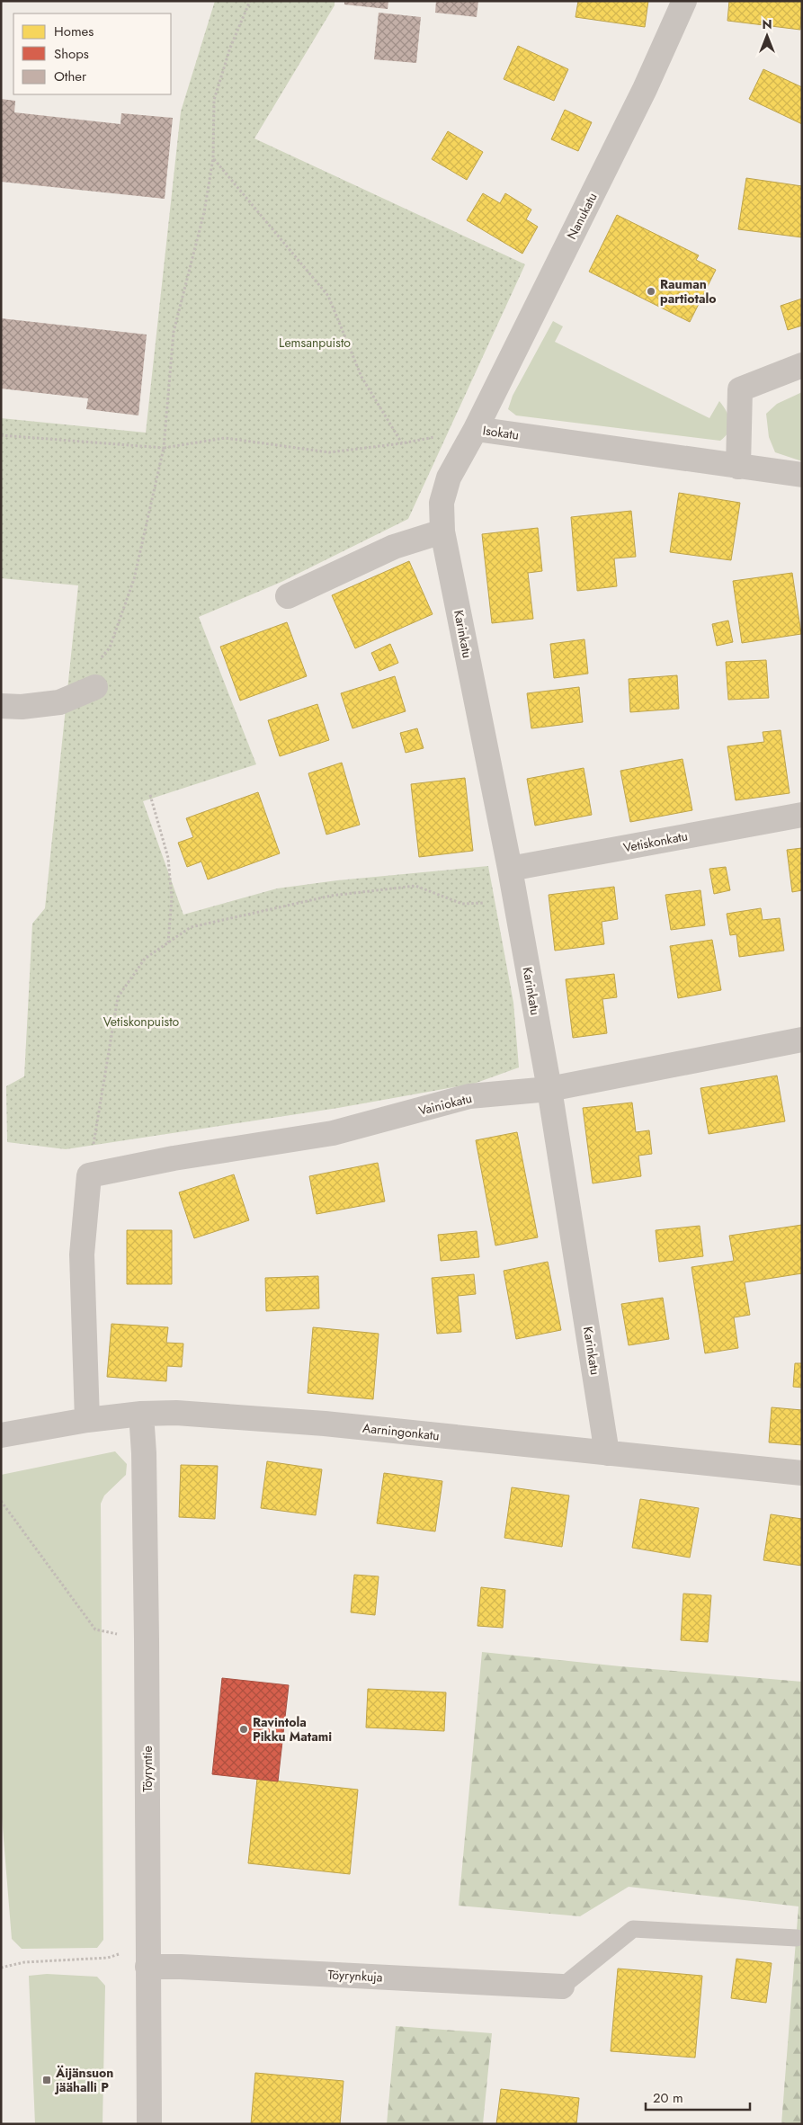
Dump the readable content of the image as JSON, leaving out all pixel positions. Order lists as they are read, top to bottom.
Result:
{
  "streets": {
    "street": [
      "Nanukatu",
      "Isokatu",
      "Karinkatu",
      "Vetiskonkatu",
      "Vainiokatu",
      "Aarningonkatu",
      "Töyryntie",
      "Töyrynkuja"
    ]
  },
  "crossings": [
    ["Nanukatu", "Isokatu"],
    ["Isokatu", "Karinkatu"],
    ["Karinkatu", "Vetiskonkatu"],
    ["Karinkatu", "Vainiokatu"],
    ["Karinkatu", "Aarningonkatu"],
    ["Aarningonkatu", "Töyryntie"],
    ["Töyryntie", "Töyrynkuja"]
  ],
  "parks": ["Lemsanpuisto", "Vetiskonpuisto"],
  "places": {
    "other": ["Rauman partiotalo", "Ravintola Pikku Matami"],
    "transit": ["Äijänsuon jäähalli P"]
  },
  "legend": ["Homes", "Shops", "Other"],
  "scale_bar": "20 m",
  "north": "top"
}
